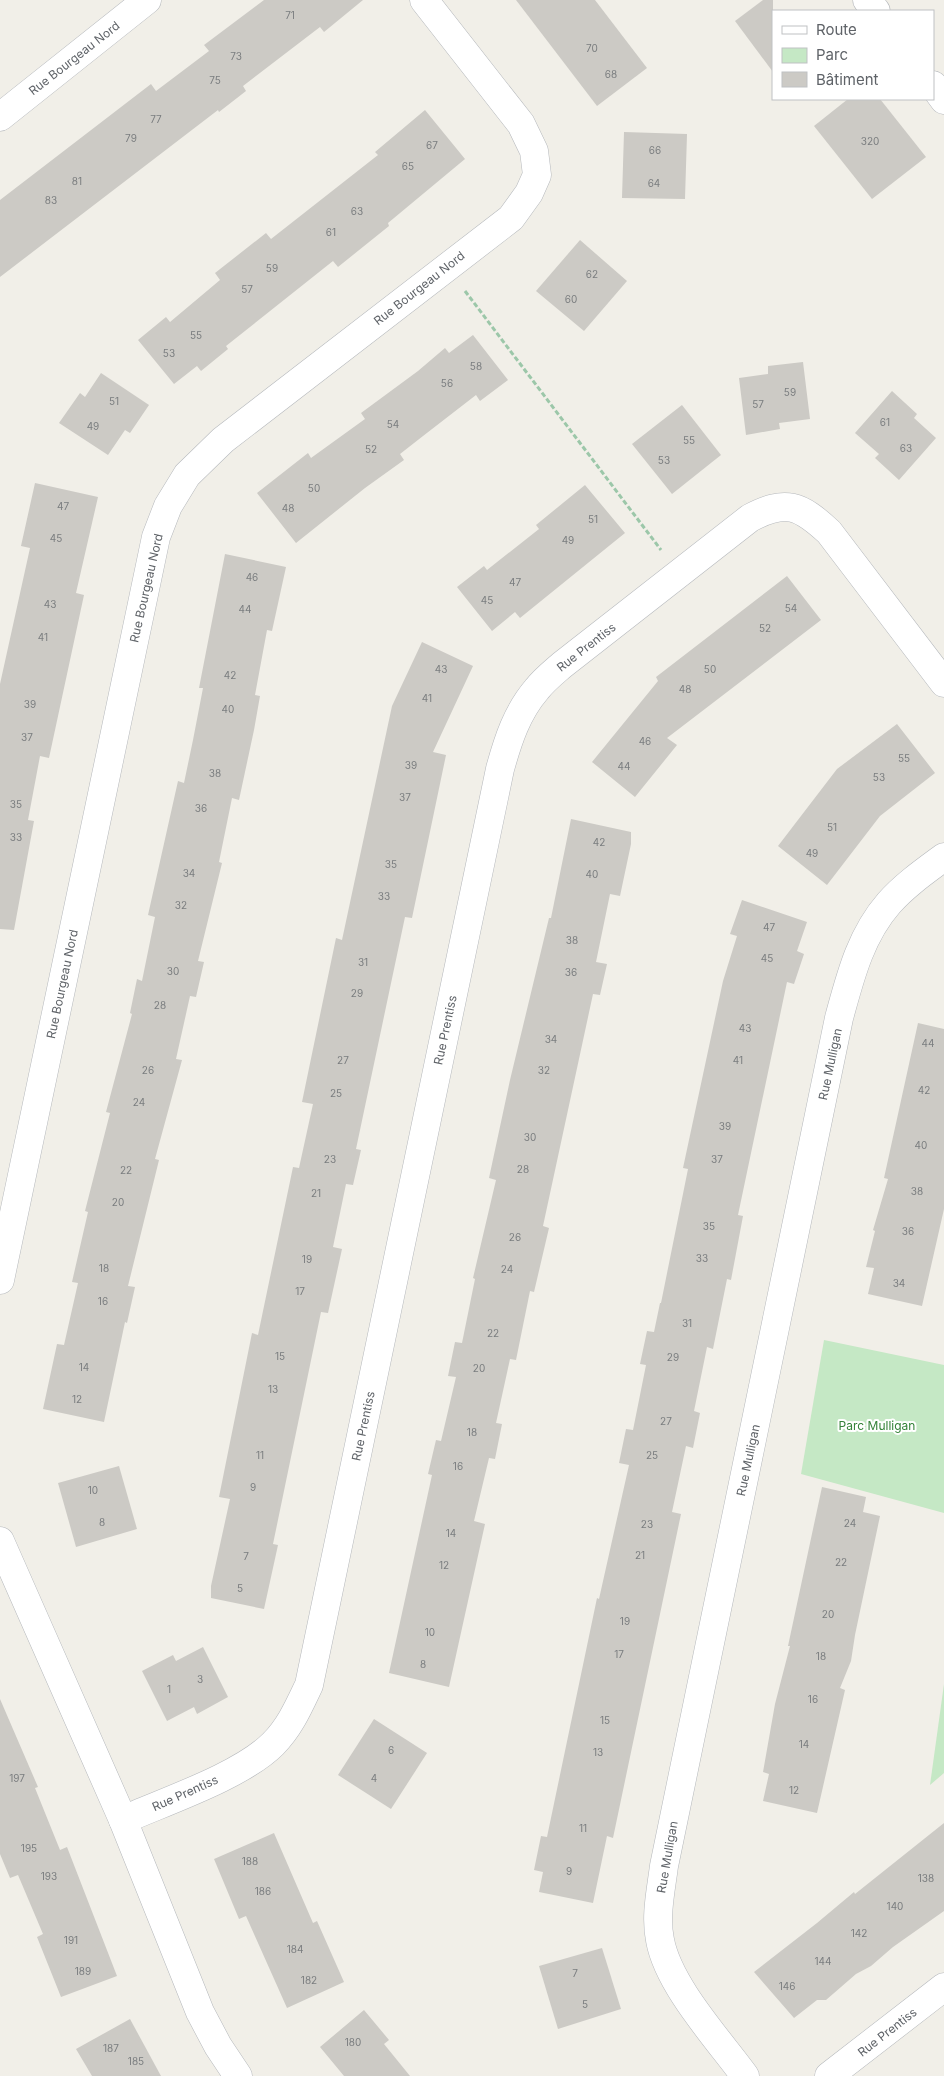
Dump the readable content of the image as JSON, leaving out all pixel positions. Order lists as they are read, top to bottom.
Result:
{
  "streets": {
    "street": ["Rue Bourgeau Nord", "Rue Prentiss", "Rue Mulligan"]
  },
  "parks": ["Parc Mulligan"],
  "house_numbers": [
    "71",
    "70",
    "73",
    "68",
    "75",
    "77",
    "79",
    "320",
    "67",
    "66",
    "65",
    "81",
    "64",
    "83",
    "63",
    "61",
    "59",
    "62",
    "57",
    "60",
    "55",
    "53",
    "58",
    "56",
    "59",
    "51",
    "57",
    "61",
    "54",
    "49",
    "55",
    "63",
    "52",
    "53",
    "50",
    "47",
    "48",
    "51",
    "45",
    "49",
    "46",
    "47",
    "45",
    "43",
    "54",
    "44",
    "52",
    "41",
    "43",
    "50",
    "42",
    "48",
    "41",
    "39",
    "40",
    "37",
    "46",
    "55",
    "39",
    "44",
    "38",
    "53",
    "37",
    "35",
    "36",
    "51",
    "33",
    "42",
    "49",
    "35",
    "34",
    "40",
    "33",
    "32",
    "47",
    "38",
    "45",
    "31",
    "30",
    "36",
    "29",
    "28",
    "43",
    "34",
    "44",
    "27",
    "41",
    "26",
    "32",
    "42",
    "25",
    "24",
    "39",
    "30",
    "40",
    "23",
    "37",
    "28",
    "22",
    "38",
    "21",
    "20",
    "35",
    "36",
    "26",
    "33",
    "19",
    "18",
    "24",
    "34",
    "17",
    "16",
    "31",
    "22",
    "15",
    "29",
    "14",
    "20",
    "13",
    "12",
    "27",
    "18",
    "11",
    "25",
    "16",
    "9",
    "10",
    "8",
    "24",
    "23",
    "14",
    "21",
    "7",
    "22",
    "12",
    "5",
    "20",
    "19",
    "10",
    "17",
    "18",
    "8",
    "3",
    "1",
    "16",
    "15",
    "14",
    "6",
    "13",
    "197",
    "4",
    "12",
    "11",
    "195",
    "188",
    "9",
    "193",
    "138",
    "186",
    "140",
    "142",
    "191",
    "184",
    "144",
    "189",
    "7",
    "182",
    "146",
    "5",
    "180",
    "187",
    "185"
  ],
  "legend": ["Route", "Parc", "Bâtiment"]
}
